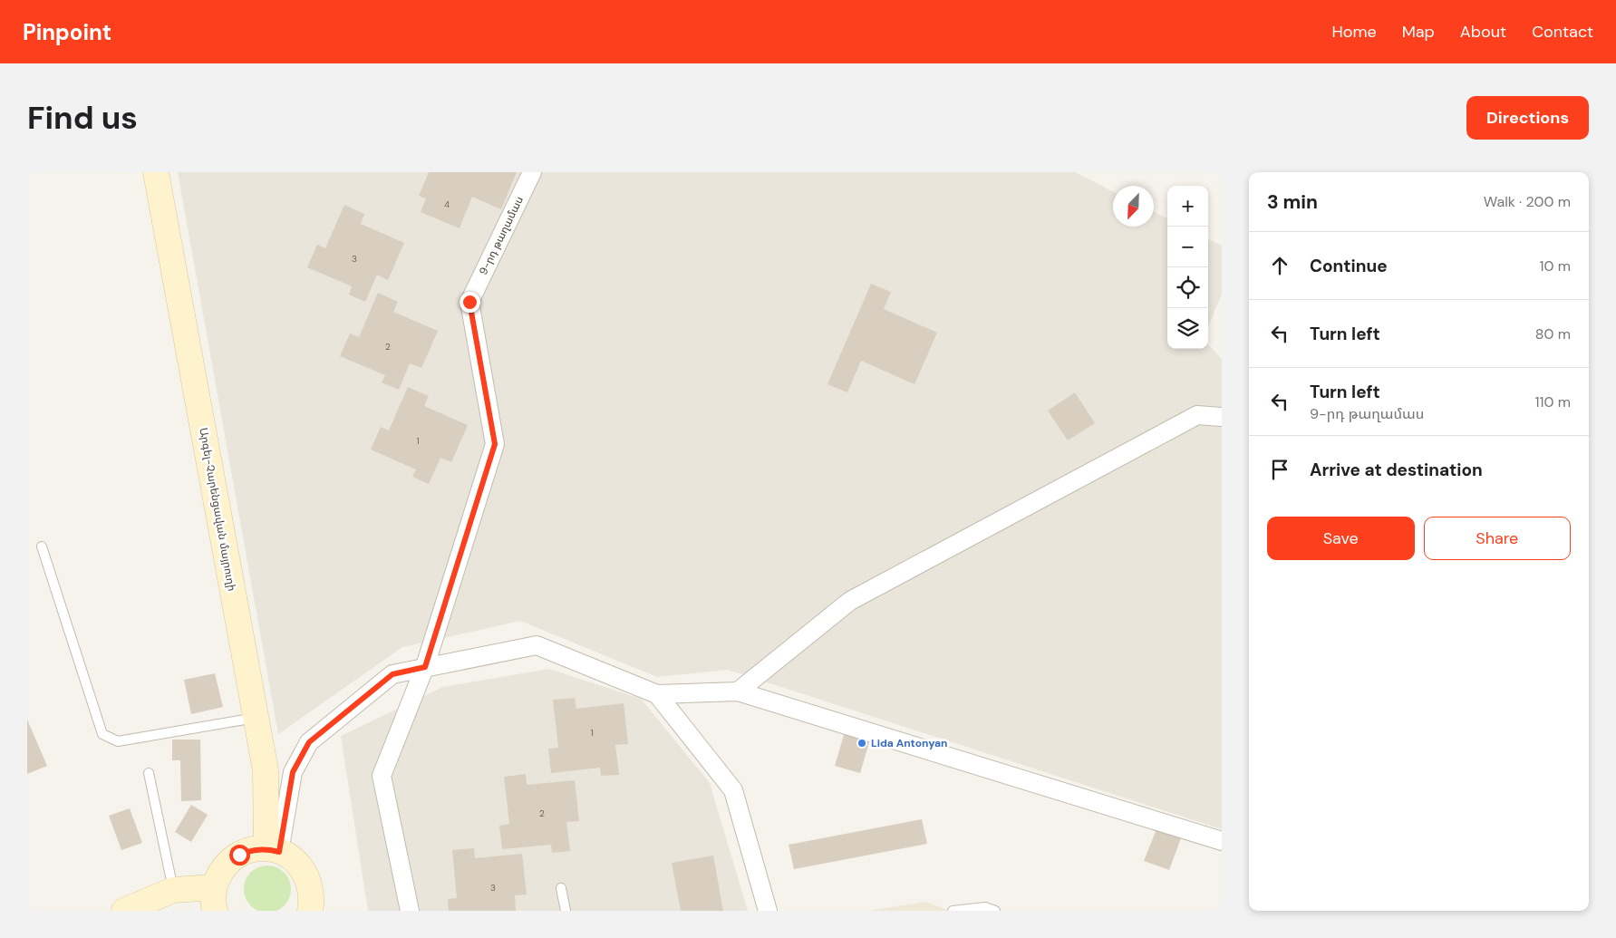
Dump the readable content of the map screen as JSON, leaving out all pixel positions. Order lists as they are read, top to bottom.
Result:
{
  "streets": {
    "main road": ["Արգել-Չարենցավան մայրուղի"],
    "street": ["9-րդ թաղամաս"]
  },
  "places": ["Lida Antonyan"],
  "house_numbers": [
    "4",
    "3",
    "2",
    "1",
    "1",
    "2",
    "3"
  ],
  "north": "bottom left",
  "page": {
    "header": "Pinpoint",
    "nav": [
      "Home",
      "Map",
      "About",
      "Contact"
    ],
    "buttons": [
      "Directions",
      ["Save", "Share"]
    ],
    "title": "Find us",
    "heading": ["3 min", "Walk · 200 m"],
    "map_buttons": ["+", "−"],
    "list": [
      ["Continue", "10 m"],
      ["Turn left", "80 m"],
      ["Turn left", "9-րդ թաղամաս", "110 m"],
      "Arrive at destination"
    ]
  }
}
